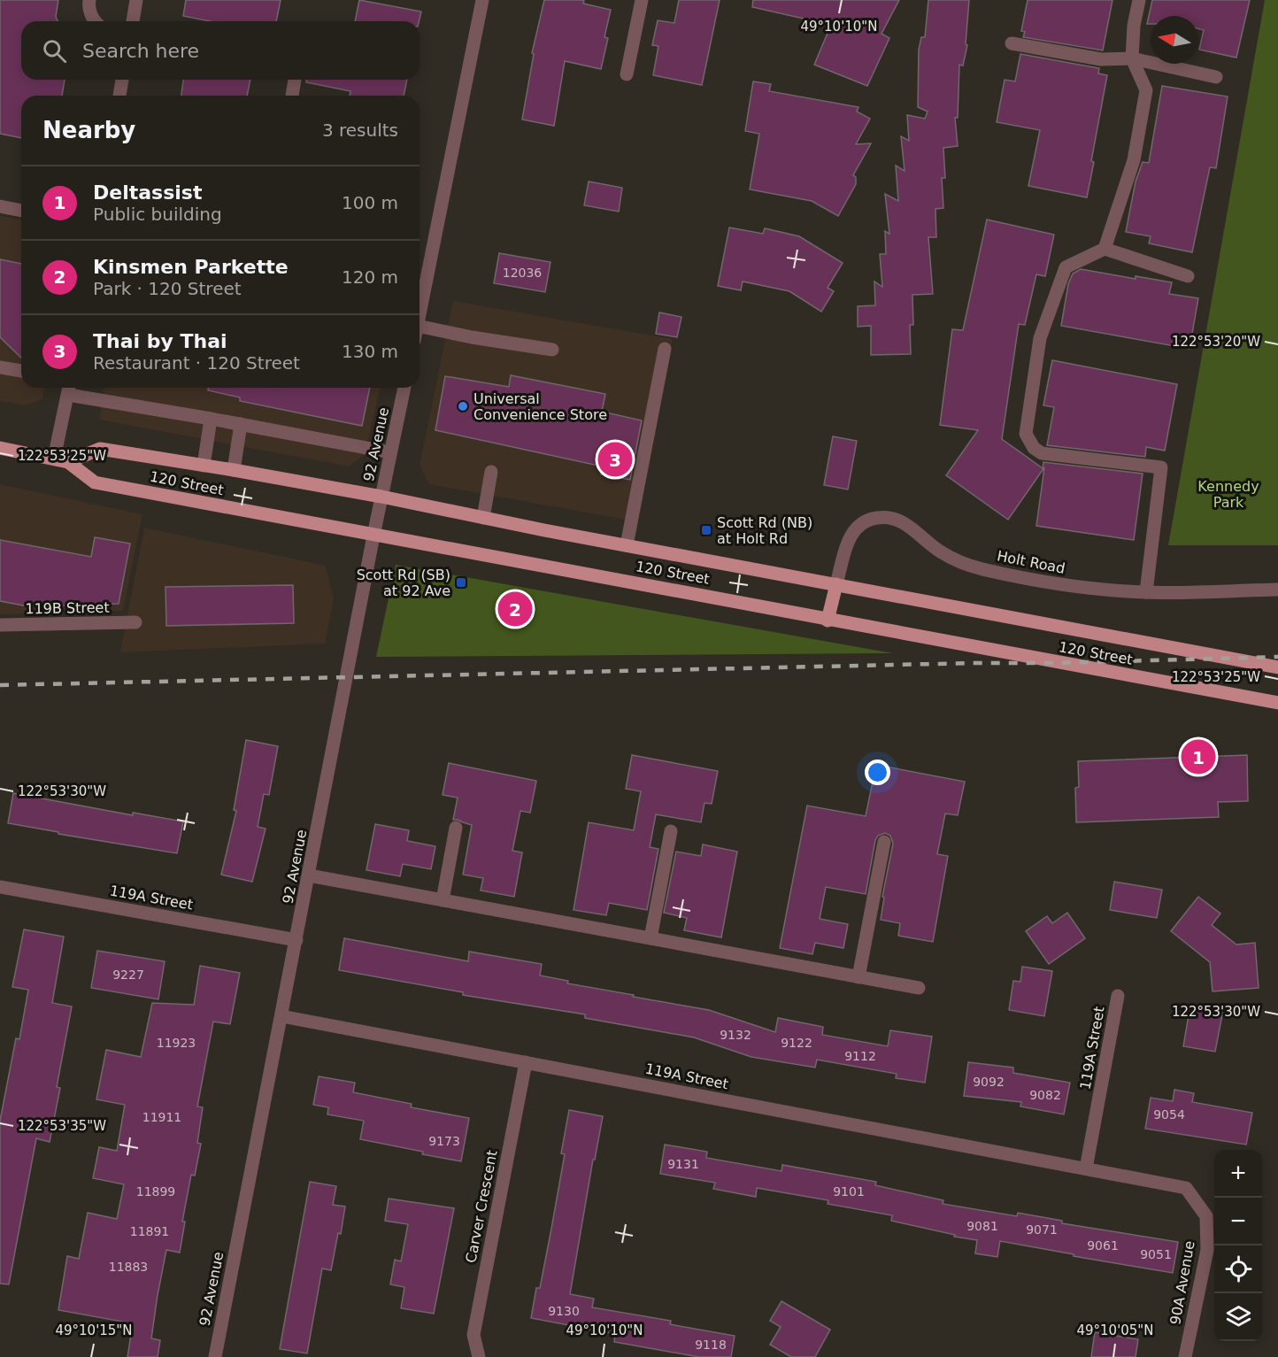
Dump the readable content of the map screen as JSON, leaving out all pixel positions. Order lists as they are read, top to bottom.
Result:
{
  "streets": {
    "main road": ["120 Street"],
    "street": [
      "92 Avenue",
      "Holt Road",
      "119B Street",
      "119A Street",
      "Carver Crescent",
      "90A Avenue"
    ]
  },
  "crossings": [
    ["92 Avenue", "120 Street"],
    ["92 Avenue", "119A Street"],
    ["120 Street", "Holt Road"],
    ["119A Street", "Carver Crescent"],
    ["119A Street", "90A Avenue"]
  ],
  "parks": ["Kennedy Park"],
  "places": {
    "other": ["Universal Convenience Store"],
    "transit": ["Scott Rd (NB) at Holt Rd", "Scott Rd (SB) at 92 Ave"]
  },
  "house_numbers": [
    "12036",
    "9227",
    "9132",
    "11923",
    "9122",
    "9112",
    "9092",
    "9082",
    "9054",
    "11911",
    "9173",
    "9131",
    "11899",
    "9101",
    "9081",
    "9071",
    "11891",
    "9061",
    "9051",
    "11883",
    "9130",
    "9118"
  ],
  "north": "left",
  "page": {
    "search": "Search here",
    "heading": ["Nearby", "3 results"],
    "list": [
      {
        "mark": "1",
        "name": "Deltassist",
        "note": "Public building",
        "value": "100 m"
      },
      {
        "mark": "2",
        "name": "Kinsmen Parkette",
        "note": "Park · 120 Street",
        "value": "120 m"
      },
      {
        "mark": "3",
        "name": "Thai by Thai",
        "note": "Restaurant · 120 Street",
        "value": "130 m"
      }
    ],
    "pins": ["3", "2", "1"],
    "map_buttons": ["+", "−"]
  },
  "coordinates": [
    "49°10'10\"N",
    "122°53'20\"W",
    "122°53'25\"W",
    "122°53'30\"W",
    "122°53'35\"W",
    "49°10'15\"N",
    "49°10'05\"N"
  ]
}
